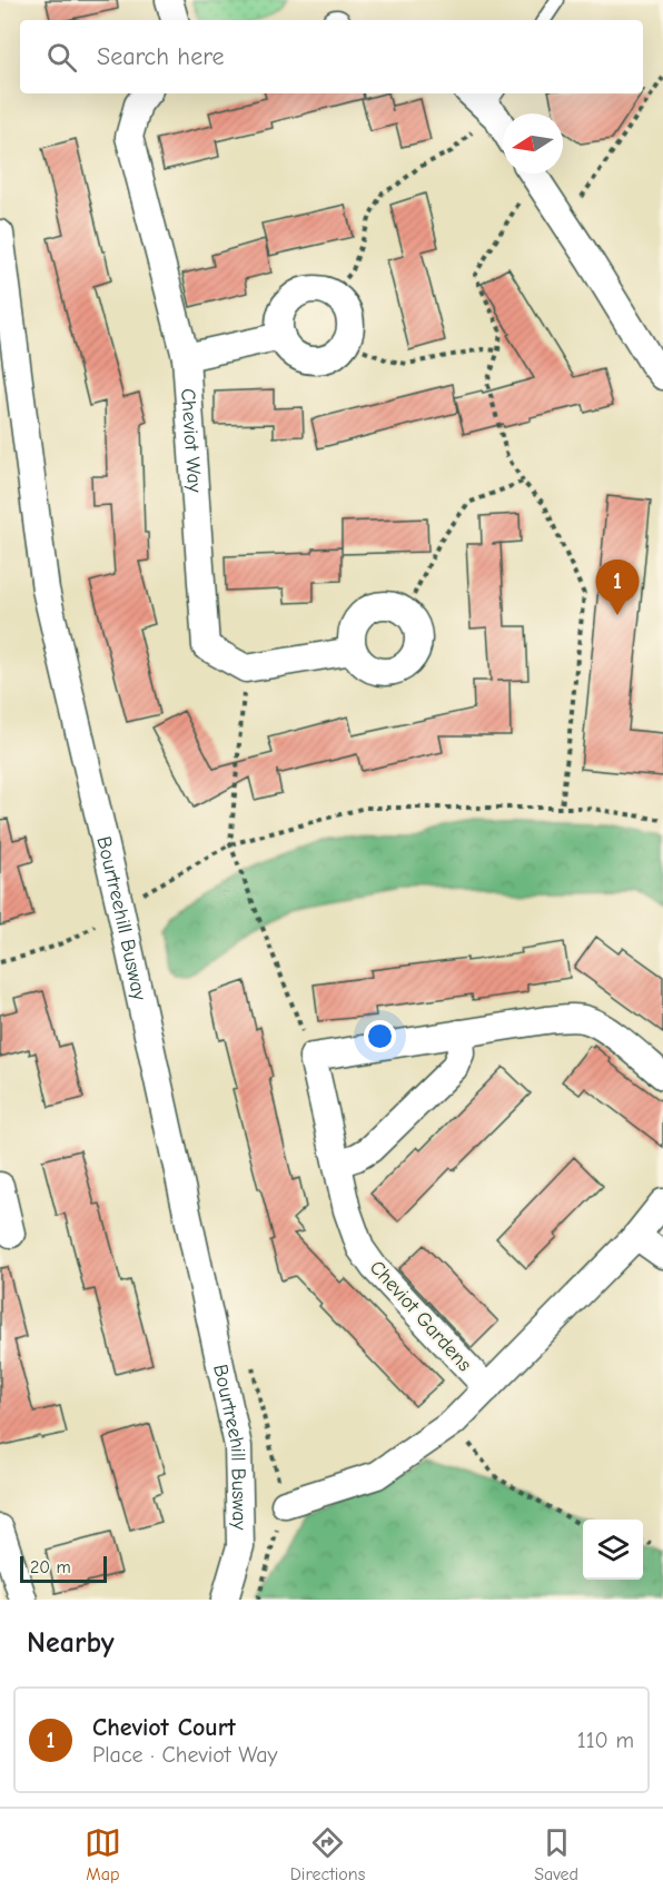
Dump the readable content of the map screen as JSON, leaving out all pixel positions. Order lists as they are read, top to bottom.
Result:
{
  "streets": {
    "street": ["Cheviot Way", "Bourtreehill Busway", "Cheviot Gardens"]
  },
  "scale_bar": "20 m",
  "north": "left",
  "page": {
    "search": "Search here",
    "pins": "1",
    "scale": "20 m",
    "heading": "Nearby",
    "list": [
      {
        "mark": "1",
        "name": "Cheviot Court",
        "note": "Place · Cheviot Way",
        "value": "110 m"
      }
    ],
    "nav": ["Map", "Directions", "Saved"]
  }
}
